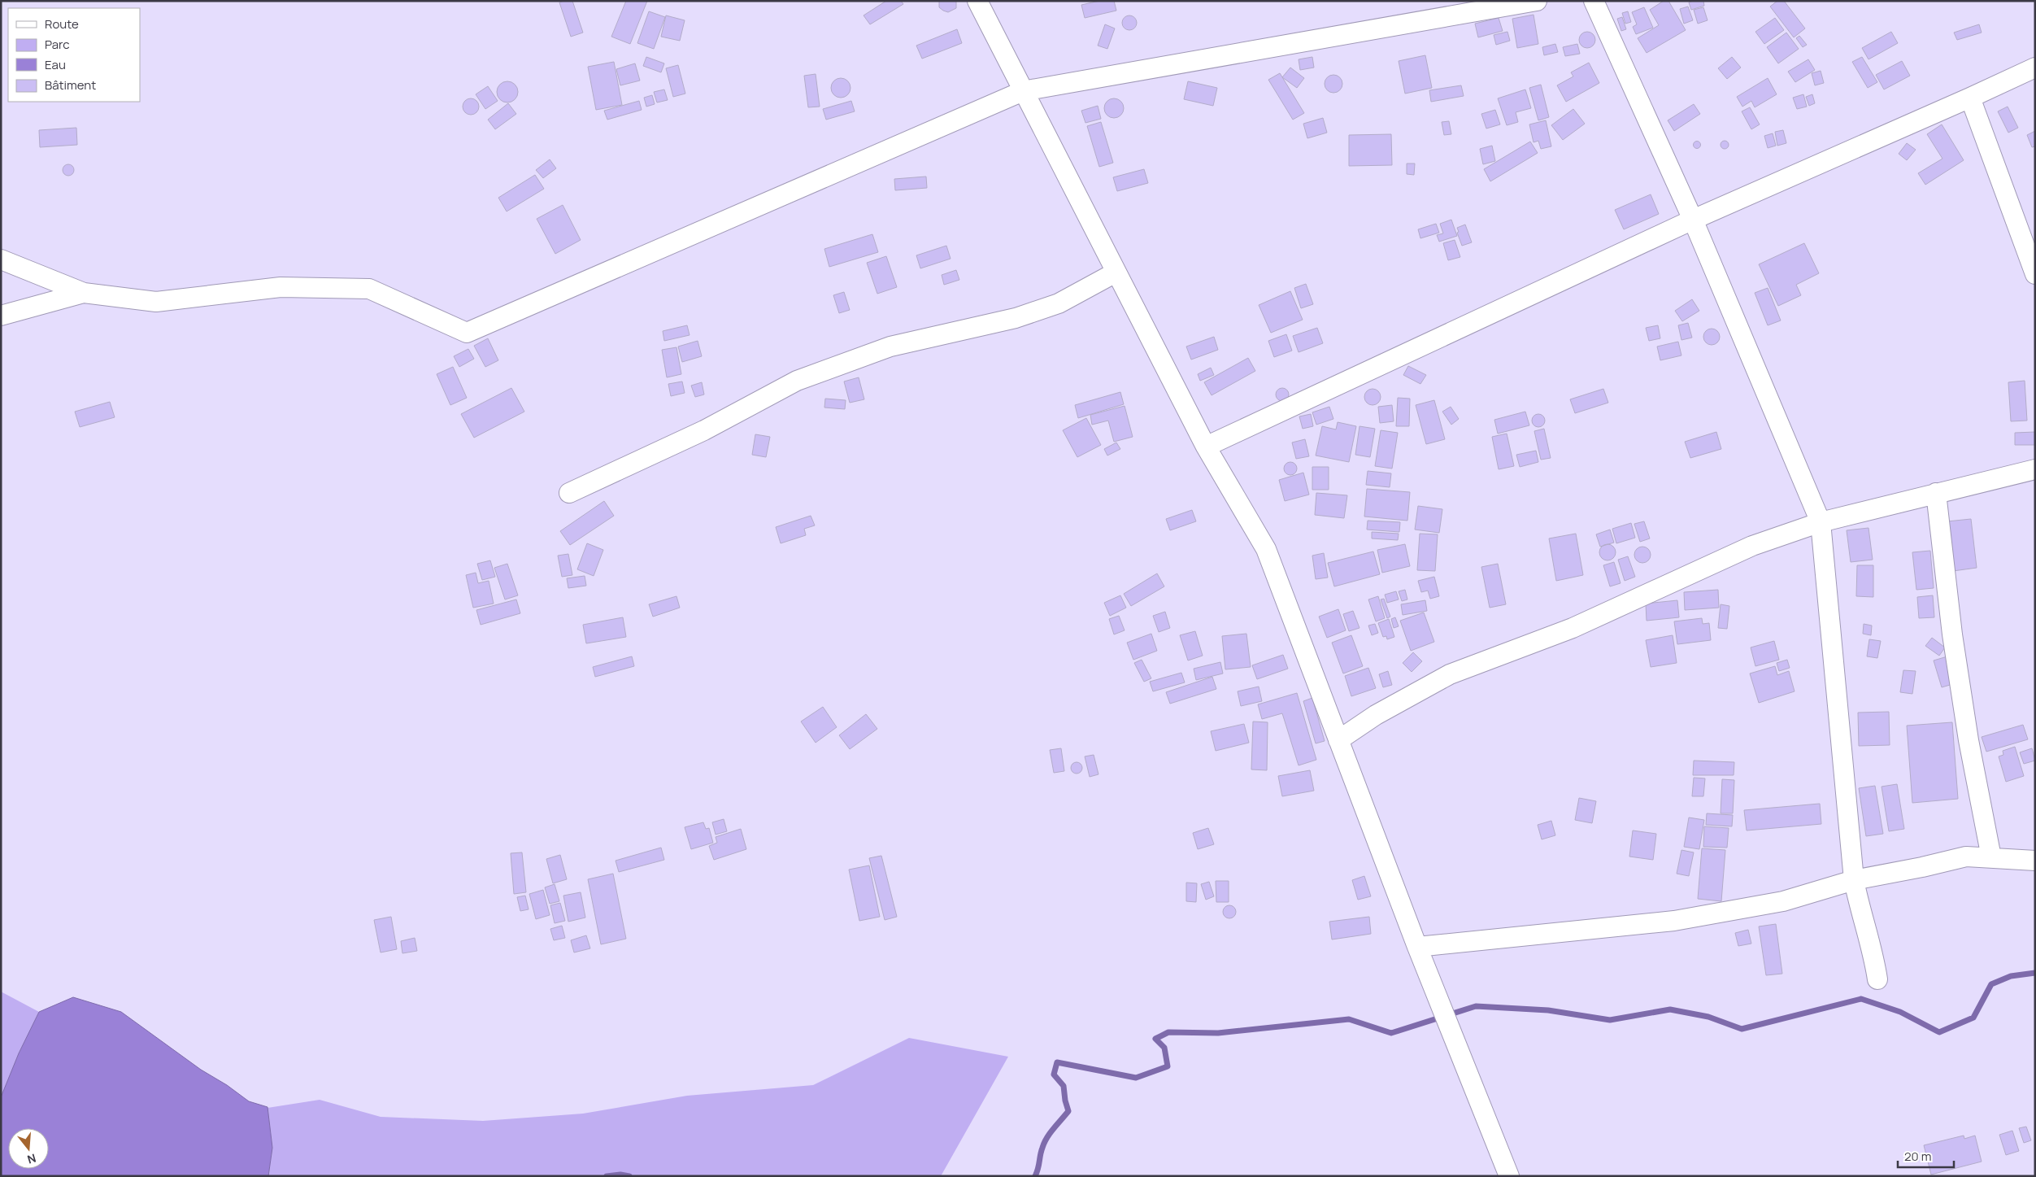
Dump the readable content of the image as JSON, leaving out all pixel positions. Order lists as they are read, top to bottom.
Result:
{
  "legend": [
    "Route",
    "Parc",
    "Eau",
    "Bâtiment"
  ],
  "scale_bar": "20 m",
  "north": "bottom"
}
